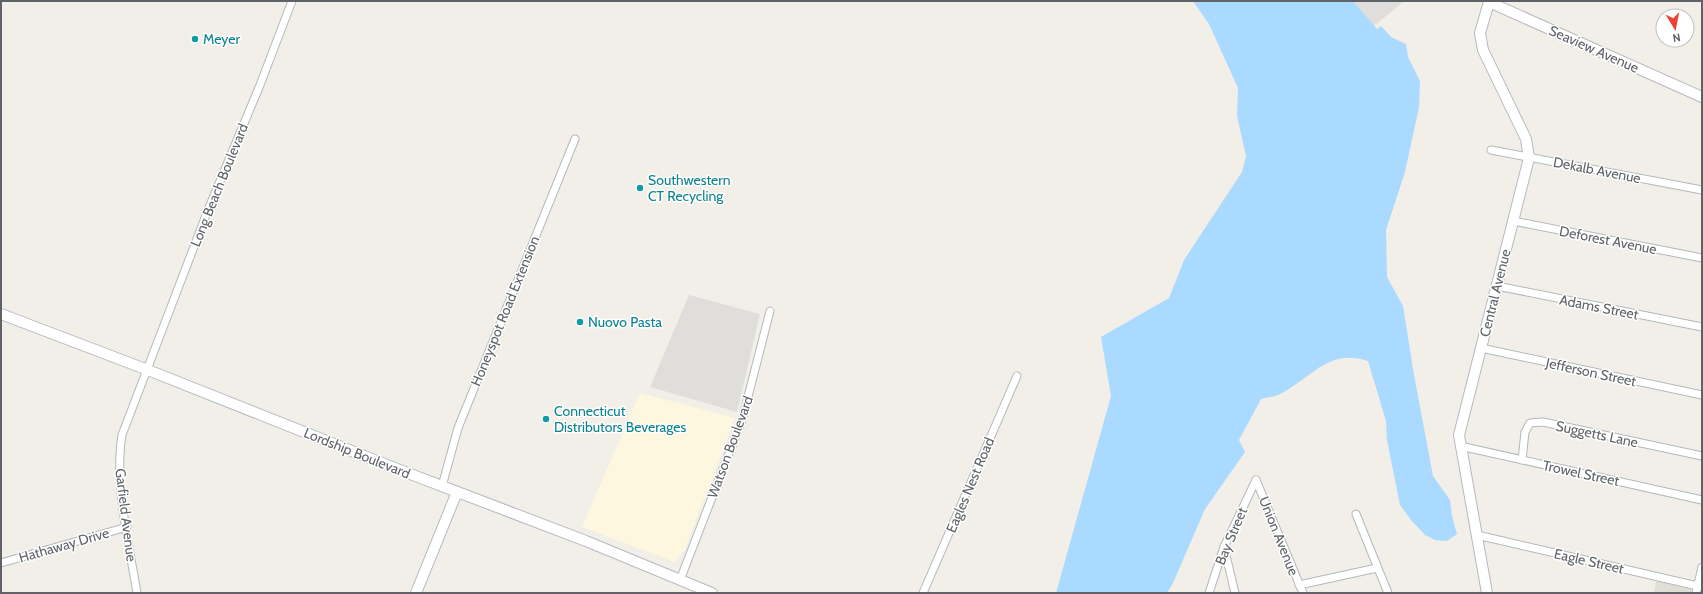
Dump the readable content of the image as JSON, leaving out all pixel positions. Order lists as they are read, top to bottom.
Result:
{
  "streets": {
    "main road": ["Seaview Avenue", "Central Avenue", "Lordship Boulevard"],
    "street": [
      "Dekalb Avenue",
      "Long Beach Boulevard",
      "Deforest Avenue",
      "Adams Street",
      "Honeyspot Road Extension",
      "Jefferson Street",
      "Suggetts Lane",
      "Watson Boulevard",
      "Trowel Street",
      "Eagles Nest Road",
      "Garfield Avenue",
      "Bay Street",
      "Union Avenue",
      "Hathaway Drive",
      "Eagle Street"
    ]
  },
  "crossings": [
    ["Seaview Avenue", "Central Avenue"],
    ["Dekalb Avenue", "Central Avenue"],
    ["Long Beach Boulevard", "Lordship Boulevard"],
    ["Long Beach Boulevard", "Garfield Avenue"],
    ["Deforest Avenue", "Central Avenue"],
    ["Central Avenue", "Adams Street"],
    ["Central Avenue", "Jefferson Street"],
    ["Central Avenue", "Trowel Street"],
    ["Central Avenue", "Eagle Street"],
    ["Honeyspot Road Extension", "Lordship Boulevard"],
    ["Suggetts Lane", "Trowel Street"],
    ["Watson Boulevard", "Lordship Boulevard"],
    ["Lordship Boulevard", "Garfield Avenue"],
    ["Garfield Avenue", "Hathaway Drive"],
    ["Bay Street", "Union Avenue"]
  ],
  "places": [
    "Meyer",
    "Southwestern CT Recycling",
    "Nuovo Pasta",
    "Connecticut Distributors Beverages"
  ],
  "north": "bottom"
}
